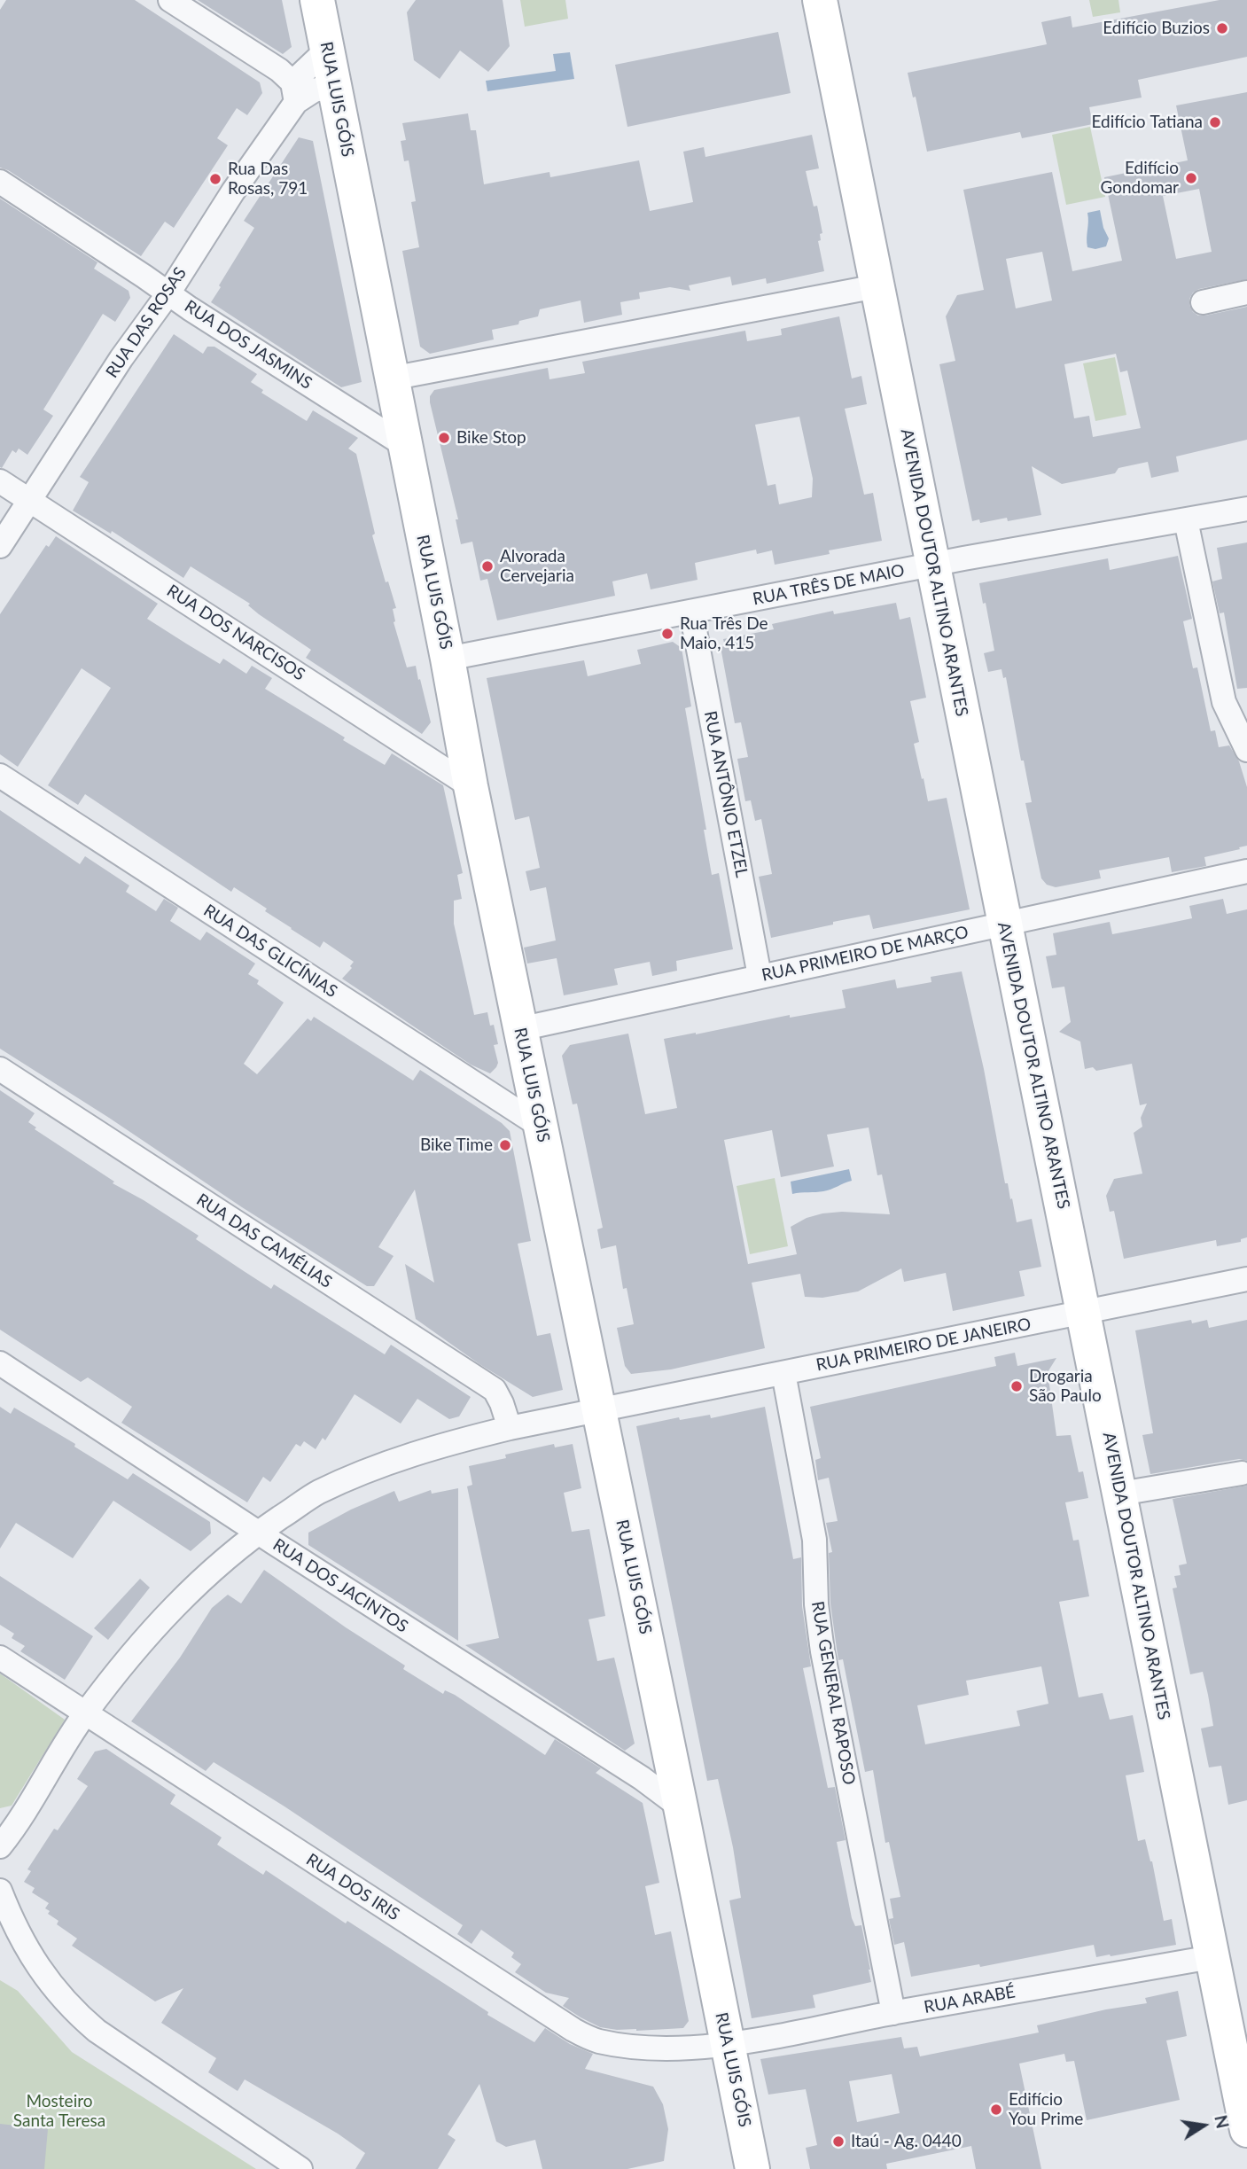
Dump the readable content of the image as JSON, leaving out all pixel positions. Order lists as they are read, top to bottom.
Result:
{
  "streets": {
    "street": [
      "RUA LUIS GÓIS",
      "RUA DAS ROSAS",
      "RUA DOS JASMINS",
      "AVENIDA DOUTOR ALTINO ARANTES",
      "RUA TRÊS DE MAIO",
      "RUA DOS NARCISOS",
      "RUA ANTÔNIO ETZEL",
      "RUA DAS GLICÍNIAS",
      "RUA PRIMEIRO DE MARÇO",
      "RUA DAS CAMÉLIAS",
      "RUA PRIMEIRO DE JANEIRO",
      "RUA DOS JACINTOS",
      "RUA GENERAL RAPOSO",
      "RUA DOS IRIS",
      "RUA ARABÉ"
    ]
  },
  "crossings": [
    ["RUA LUIS GÓIS", "RUA DAS ROSAS"],
    ["RUA LUIS GÓIS", "RUA DOS JASMINS"],
    ["RUA LUIS GÓIS", "RUA TRÊS DE MAIO"],
    ["RUA LUIS GÓIS", "RUA DOS NARCISOS"],
    ["RUA LUIS GÓIS", "RUA DAS GLICÍNIAS"],
    ["RUA LUIS GÓIS", "RUA PRIMEIRO DE MARÇO"],
    ["RUA LUIS GÓIS", "RUA PRIMEIRO DE JANEIRO"],
    ["RUA LUIS GÓIS", "RUA DOS JACINTOS"],
    ["RUA LUIS GÓIS", "RUA DOS IRIS"],
    ["RUA LUIS GÓIS", "RUA ARABÉ"],
    ["RUA DAS ROSAS", "RUA DOS JASMINS"],
    ["RUA DAS ROSAS", "RUA DOS NARCISOS"],
    ["AVENIDA DOUTOR ALTINO ARANTES", "RUA TRÊS DE MAIO"],
    ["AVENIDA DOUTOR ALTINO ARANTES", "RUA PRIMEIRO DE MARÇO"],
    ["AVENIDA DOUTOR ALTINO ARANTES", "RUA PRIMEIRO DE JANEIRO"],
    ["AVENIDA DOUTOR ALTINO ARANTES", "RUA ARABÉ"],
    ["RUA TRÊS DE MAIO", "RUA ANTÔNIO ETZEL"],
    ["RUA ANTÔNIO ETZEL", "RUA PRIMEIRO DE MARÇO"],
    ["RUA DAS CAMÉLIAS", "RUA PRIMEIRO DE JANEIRO"],
    ["RUA PRIMEIRO DE JANEIRO", "RUA DOS JACINTOS"],
    ["RUA PRIMEIRO DE JANEIRO", "RUA GENERAL RAPOSO"],
    ["RUA PRIMEIRO DE JANEIRO", "RUA DOS IRIS"],
    ["RUA GENERAL RAPOSO", "RUA ARABÉ"],
    ["RUA DOS IRIS", "RUA ARABÉ"]
  ],
  "parks": ["Mosteiro Santa Teresa"],
  "places": [
    "Edifício Buzios",
    "Edifício Tatiana",
    "Edifício Gondomar",
    "Rua Das Rosas, 791",
    "Bike Stop",
    "Alvorada Cervejaria",
    "Rua Três De Maio, 415",
    "Bike Time",
    "Drogaria São Paulo",
    "Edifício You Prime",
    "Itaú - Ag. 0440"
  ],
  "north": "right"
}
